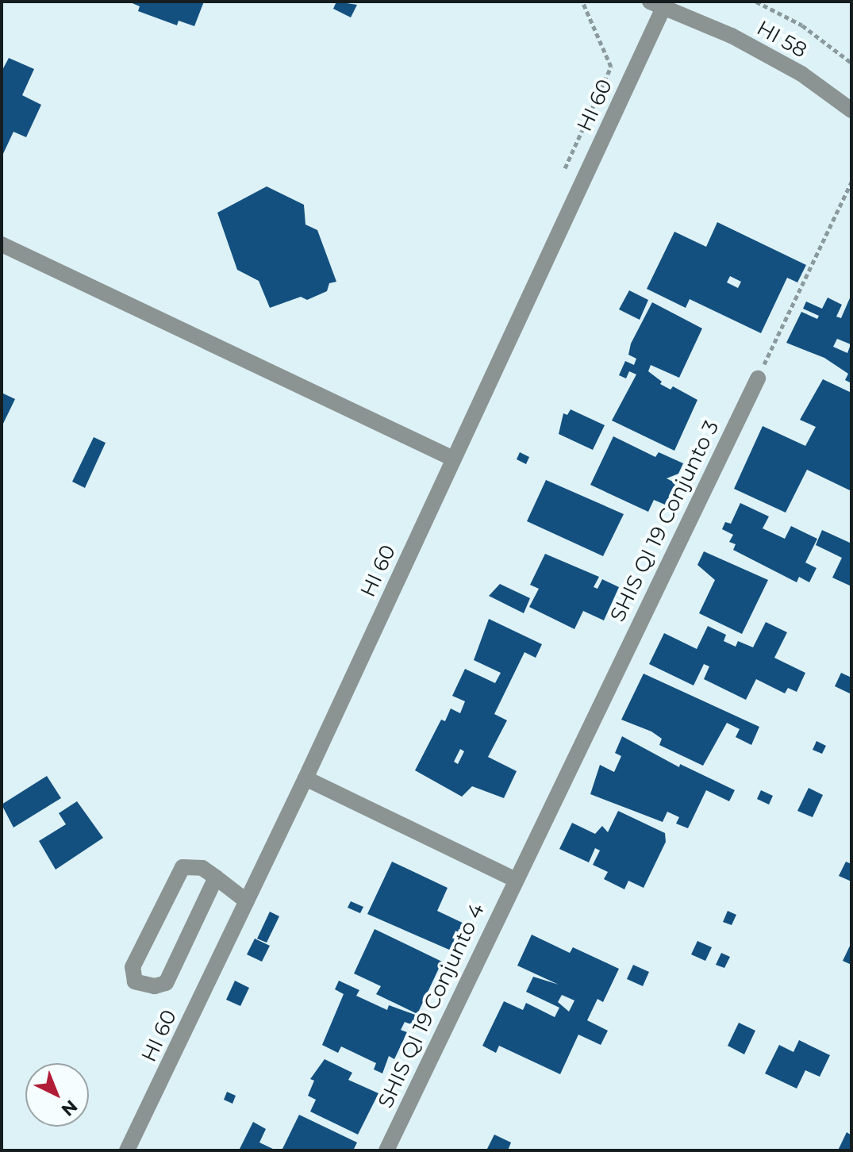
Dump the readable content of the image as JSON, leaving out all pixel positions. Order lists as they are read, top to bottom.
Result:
{
  "streets": {
    "street": [
      "HI 58",
      "HI 60",
      "SHIS QI 19 Conjunto 3",
      "SHIS QI 19 Conjunto 4"
    ]
  },
  "crossings": [
    ["HI 58", "HI 60"],
    ["SHIS QI 19 Conjunto 3", "SHIS QI 19 Conjunto 4"]
  ],
  "north": "bottom right"
}
